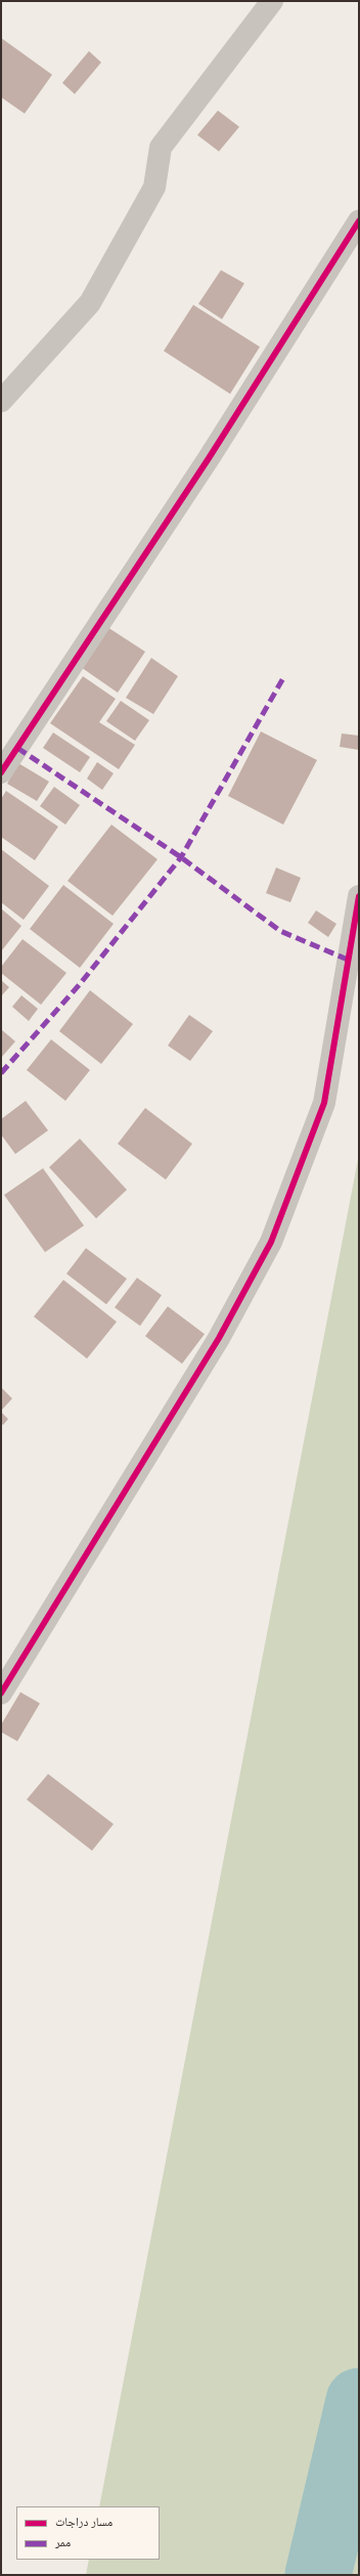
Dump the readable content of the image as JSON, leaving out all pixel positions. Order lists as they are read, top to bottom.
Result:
{
  "legend": ["مسار دراجات", "ممر"]
}
